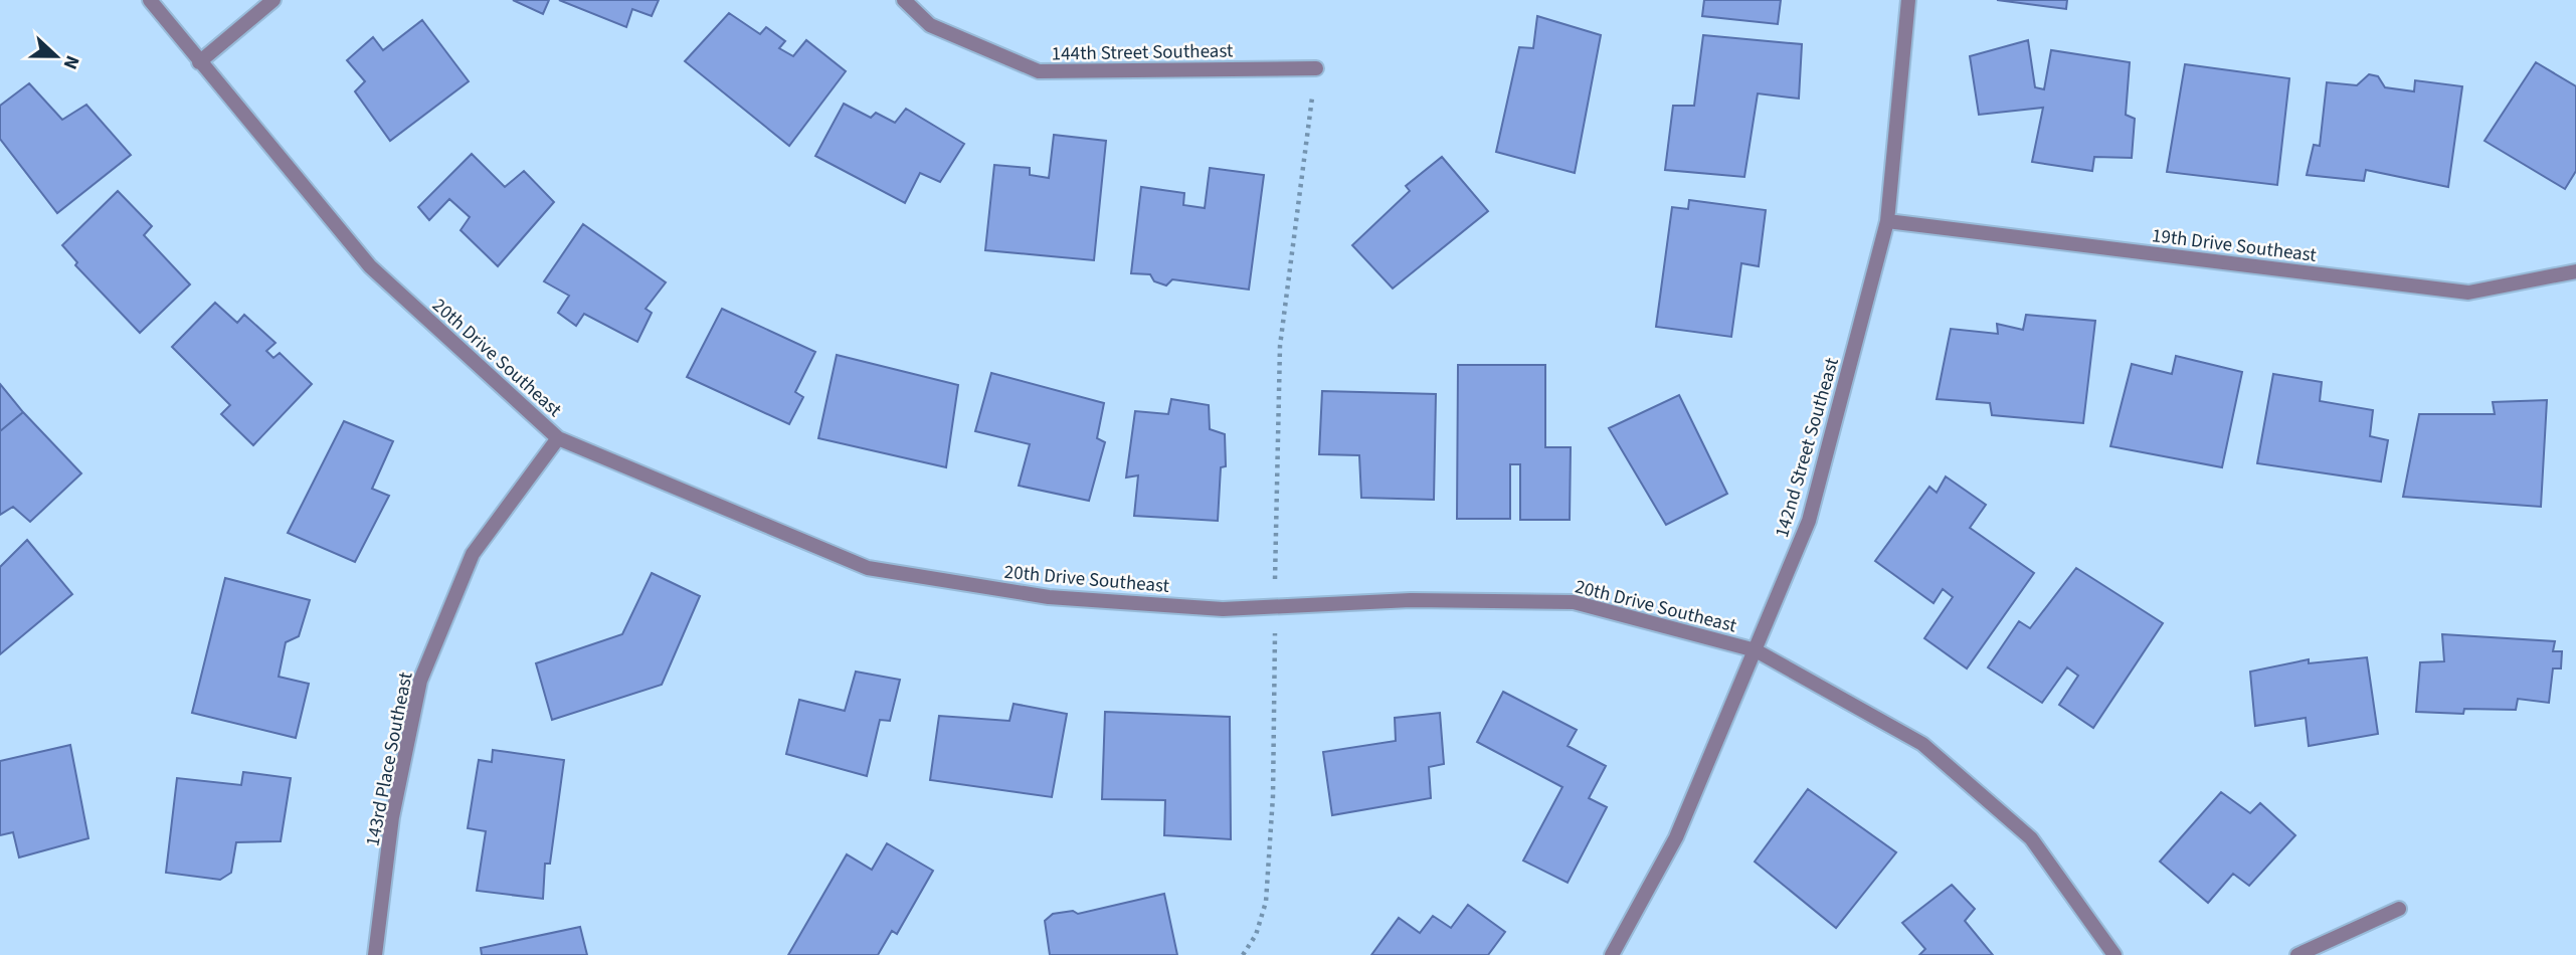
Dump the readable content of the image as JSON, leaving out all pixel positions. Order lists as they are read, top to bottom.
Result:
{
  "streets": {
    "street": [
      "144th Street Southeast",
      "19th Drive Southeast",
      "20th Drive Southeast",
      "142nd Street Southeast",
      "143rd Place Southeast"
    ]
  },
  "crossings": [
    ["19th Drive Southeast", "142nd Street Southeast"],
    ["20th Drive Southeast", "142nd Street Southeast"],
    ["20th Drive Southeast", "143rd Place Southeast"]
  ],
  "north": "right"
}
